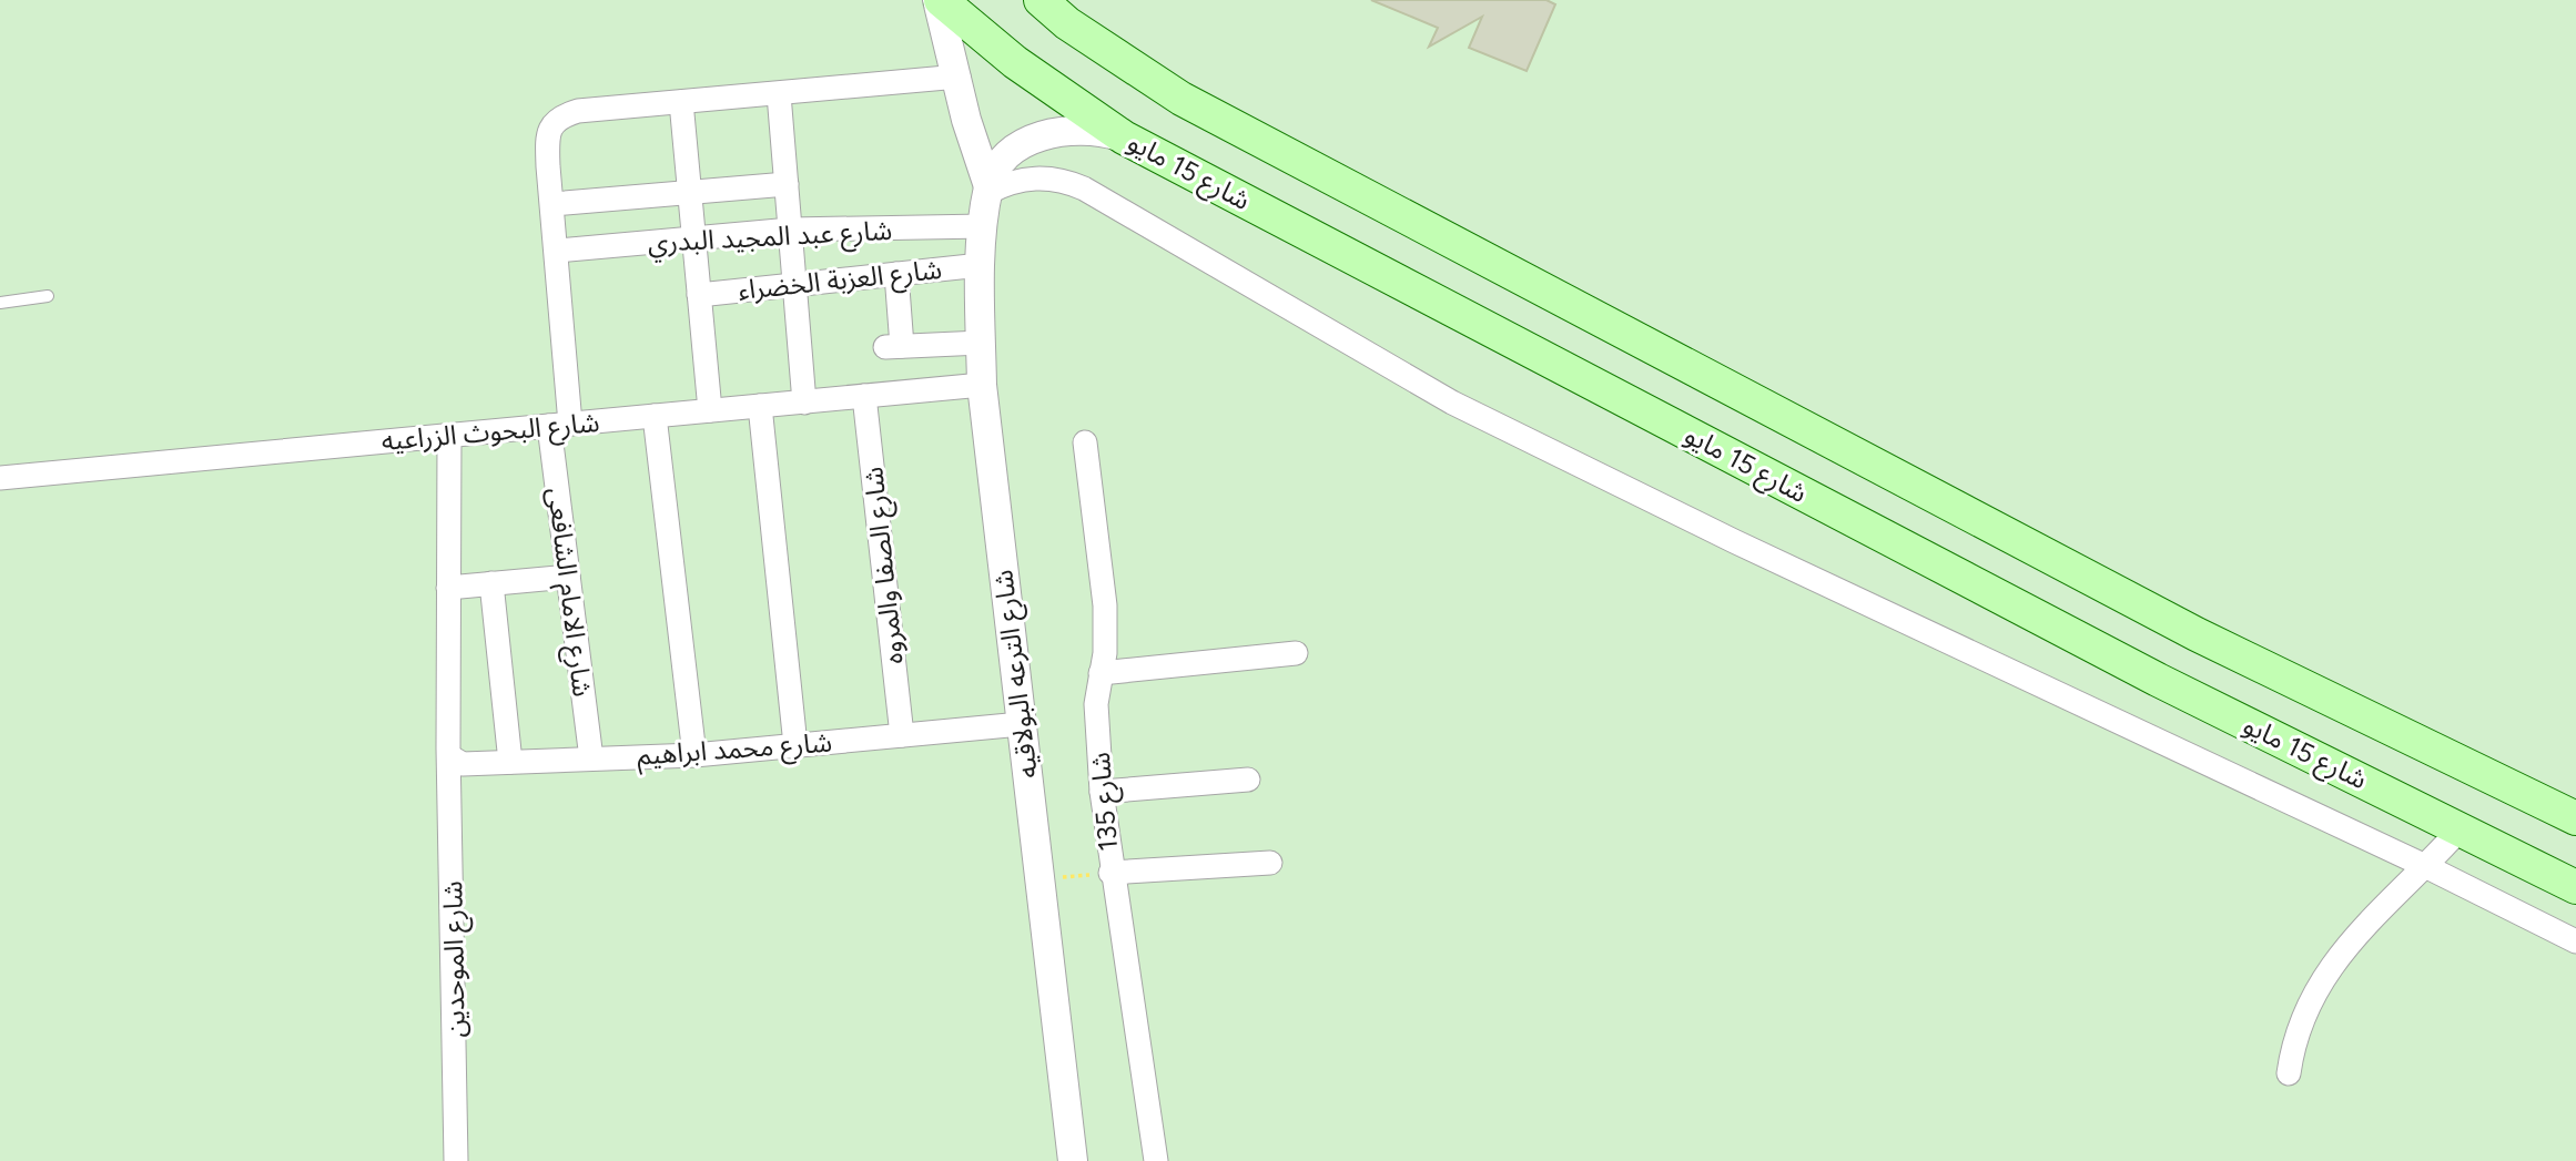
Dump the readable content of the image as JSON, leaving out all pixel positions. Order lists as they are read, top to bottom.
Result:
{
  "streets": {
    "main road": ["شارع 15 مايو"],
    "street": [
      "شارع عبد المجيد البدري",
      "شارع العزبة الخضراء",
      "شارع البحوث الزراعيه",
      "شارع الصفا والمروه",
      "شارع الامام الشافعى",
      "شارع الترعه البولاقيه",
      "شارع محمد ابراهيم",
      "شارع 135",
      "شارع الموحدين"
    ]
  },
  "crossings": [
    ["شارع 15 مايو", "شارع الترعه البولاقيه"],
    ["شارع عبد المجيد البدري", "شارع الامام الشافعى"],
    ["شارع عبد المجيد البدري", "شارع الترعه البولاقيه"],
    ["شارع العزبة الخضراء", "شارع الترعه البولاقيه"],
    ["شارع البحوث الزراعيه", "شارع الصفا والمروه"],
    ["شارع البحوث الزراعيه", "شارع الامام الشافعى"],
    ["شارع البحوث الزراعيه", "شارع الترعه البولاقيه"],
    ["شارع البحوث الزراعيه", "شارع الموحدين"],
    ["شارع الصفا والمروه", "شارع محمد ابراهيم"],
    ["شارع الامام الشافعى", "شارع محمد ابراهيم"],
    ["شارع الترعه البولاقيه", "شارع محمد ابراهيم"],
    ["شارع محمد ابراهيم", "شارع الموحدين"]
  ]
}
